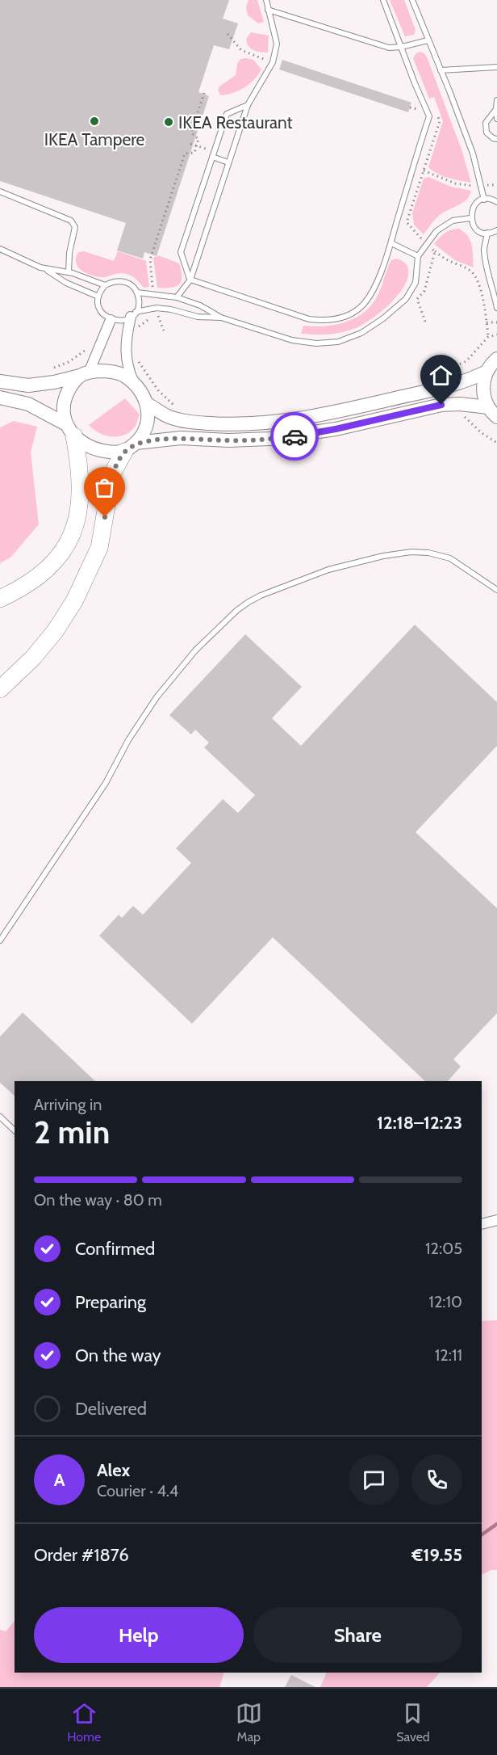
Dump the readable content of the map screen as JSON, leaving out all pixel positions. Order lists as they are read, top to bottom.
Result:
{
  "places": ["IKEA Tampere", "IKEA Restaurant"],
  "page": {
    "heading": ["2 min", "Arriving in", "12:18–12:23"],
    "panel": [
      "Alex",
      "Courier · 4.4",
      "Order #1876",
      "€19.55"
    ],
    "bar": "On the way · 80 m",
    "list": [
      ["Confirmed", "12:05"],
      ["Preparing", "12:10"],
      ["On the way", "12:11"],
      "Delivered"
    ],
    "round": "A",
    "buttons": ["Help", "Share"],
    "tabs": ["Home", "Map", "Saved"]
  }
}
